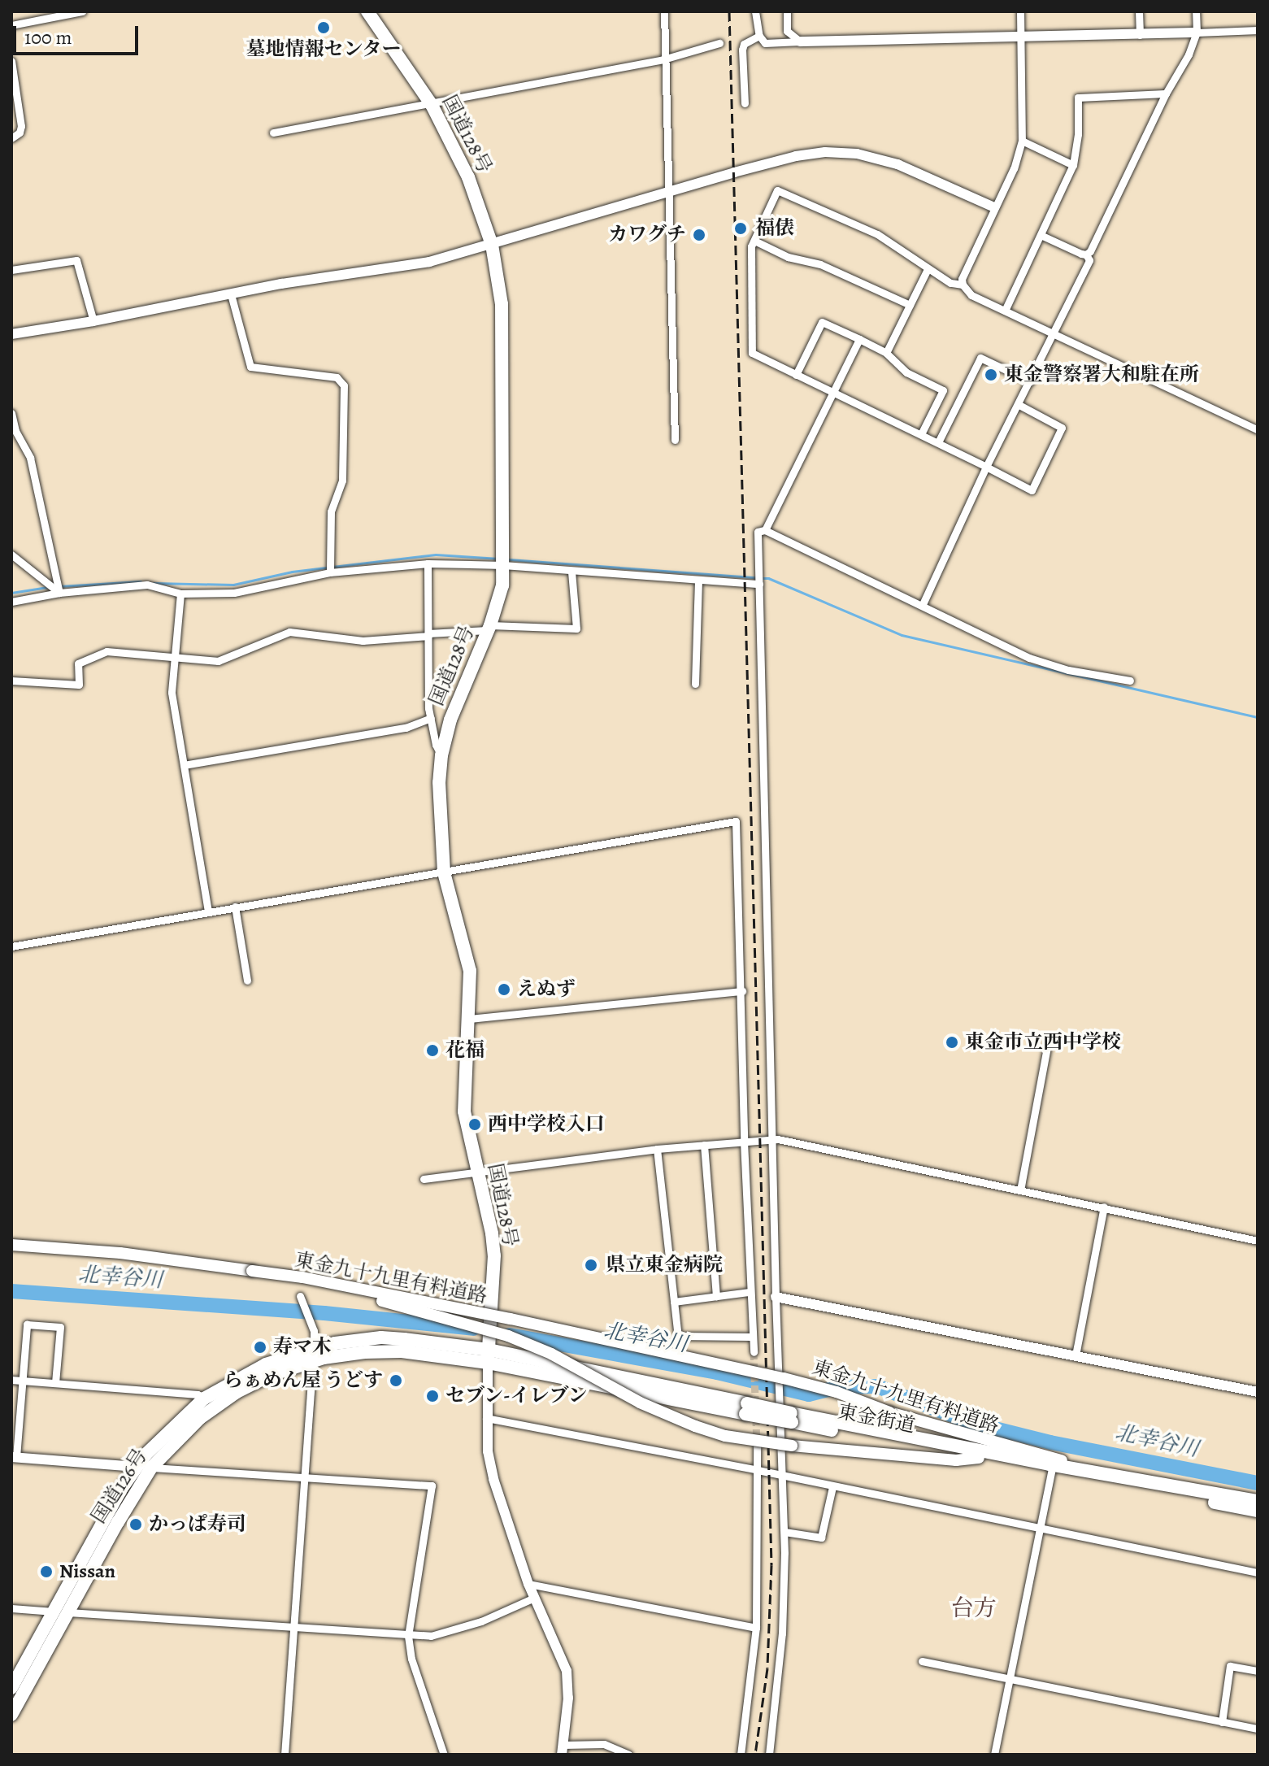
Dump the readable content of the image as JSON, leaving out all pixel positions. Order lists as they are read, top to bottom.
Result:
{
  "streets": {
    "highway": ["国道128号", "東金街道", "国道126号"],
    "main road": ["東金九十九里有料道路"]
  },
  "crossings": [
    ["国道128号", "東金街道"],
    ["国道128号", "国道126号"],
    ["東金九十九里有料道路", "東金街道"],
    ["東金街道", "国道126号"]
  ],
  "districts": ["台方"],
  "water": ["北幸谷川"],
  "places": [
    "墓地情報センター",
    "福俵",
    "カワグチ",
    "東金警察署大和駐在所",
    "えぬず",
    "東金市立西中学校",
    "花福",
    "西中学校入口",
    "県立東金病院",
    "寿マ木",
    "らぁめん屋 うどす",
    "セブン-イレブン",
    "かっぱ寿司",
    "Nissan"
  ],
  "scale_bar": "100 m"
}
